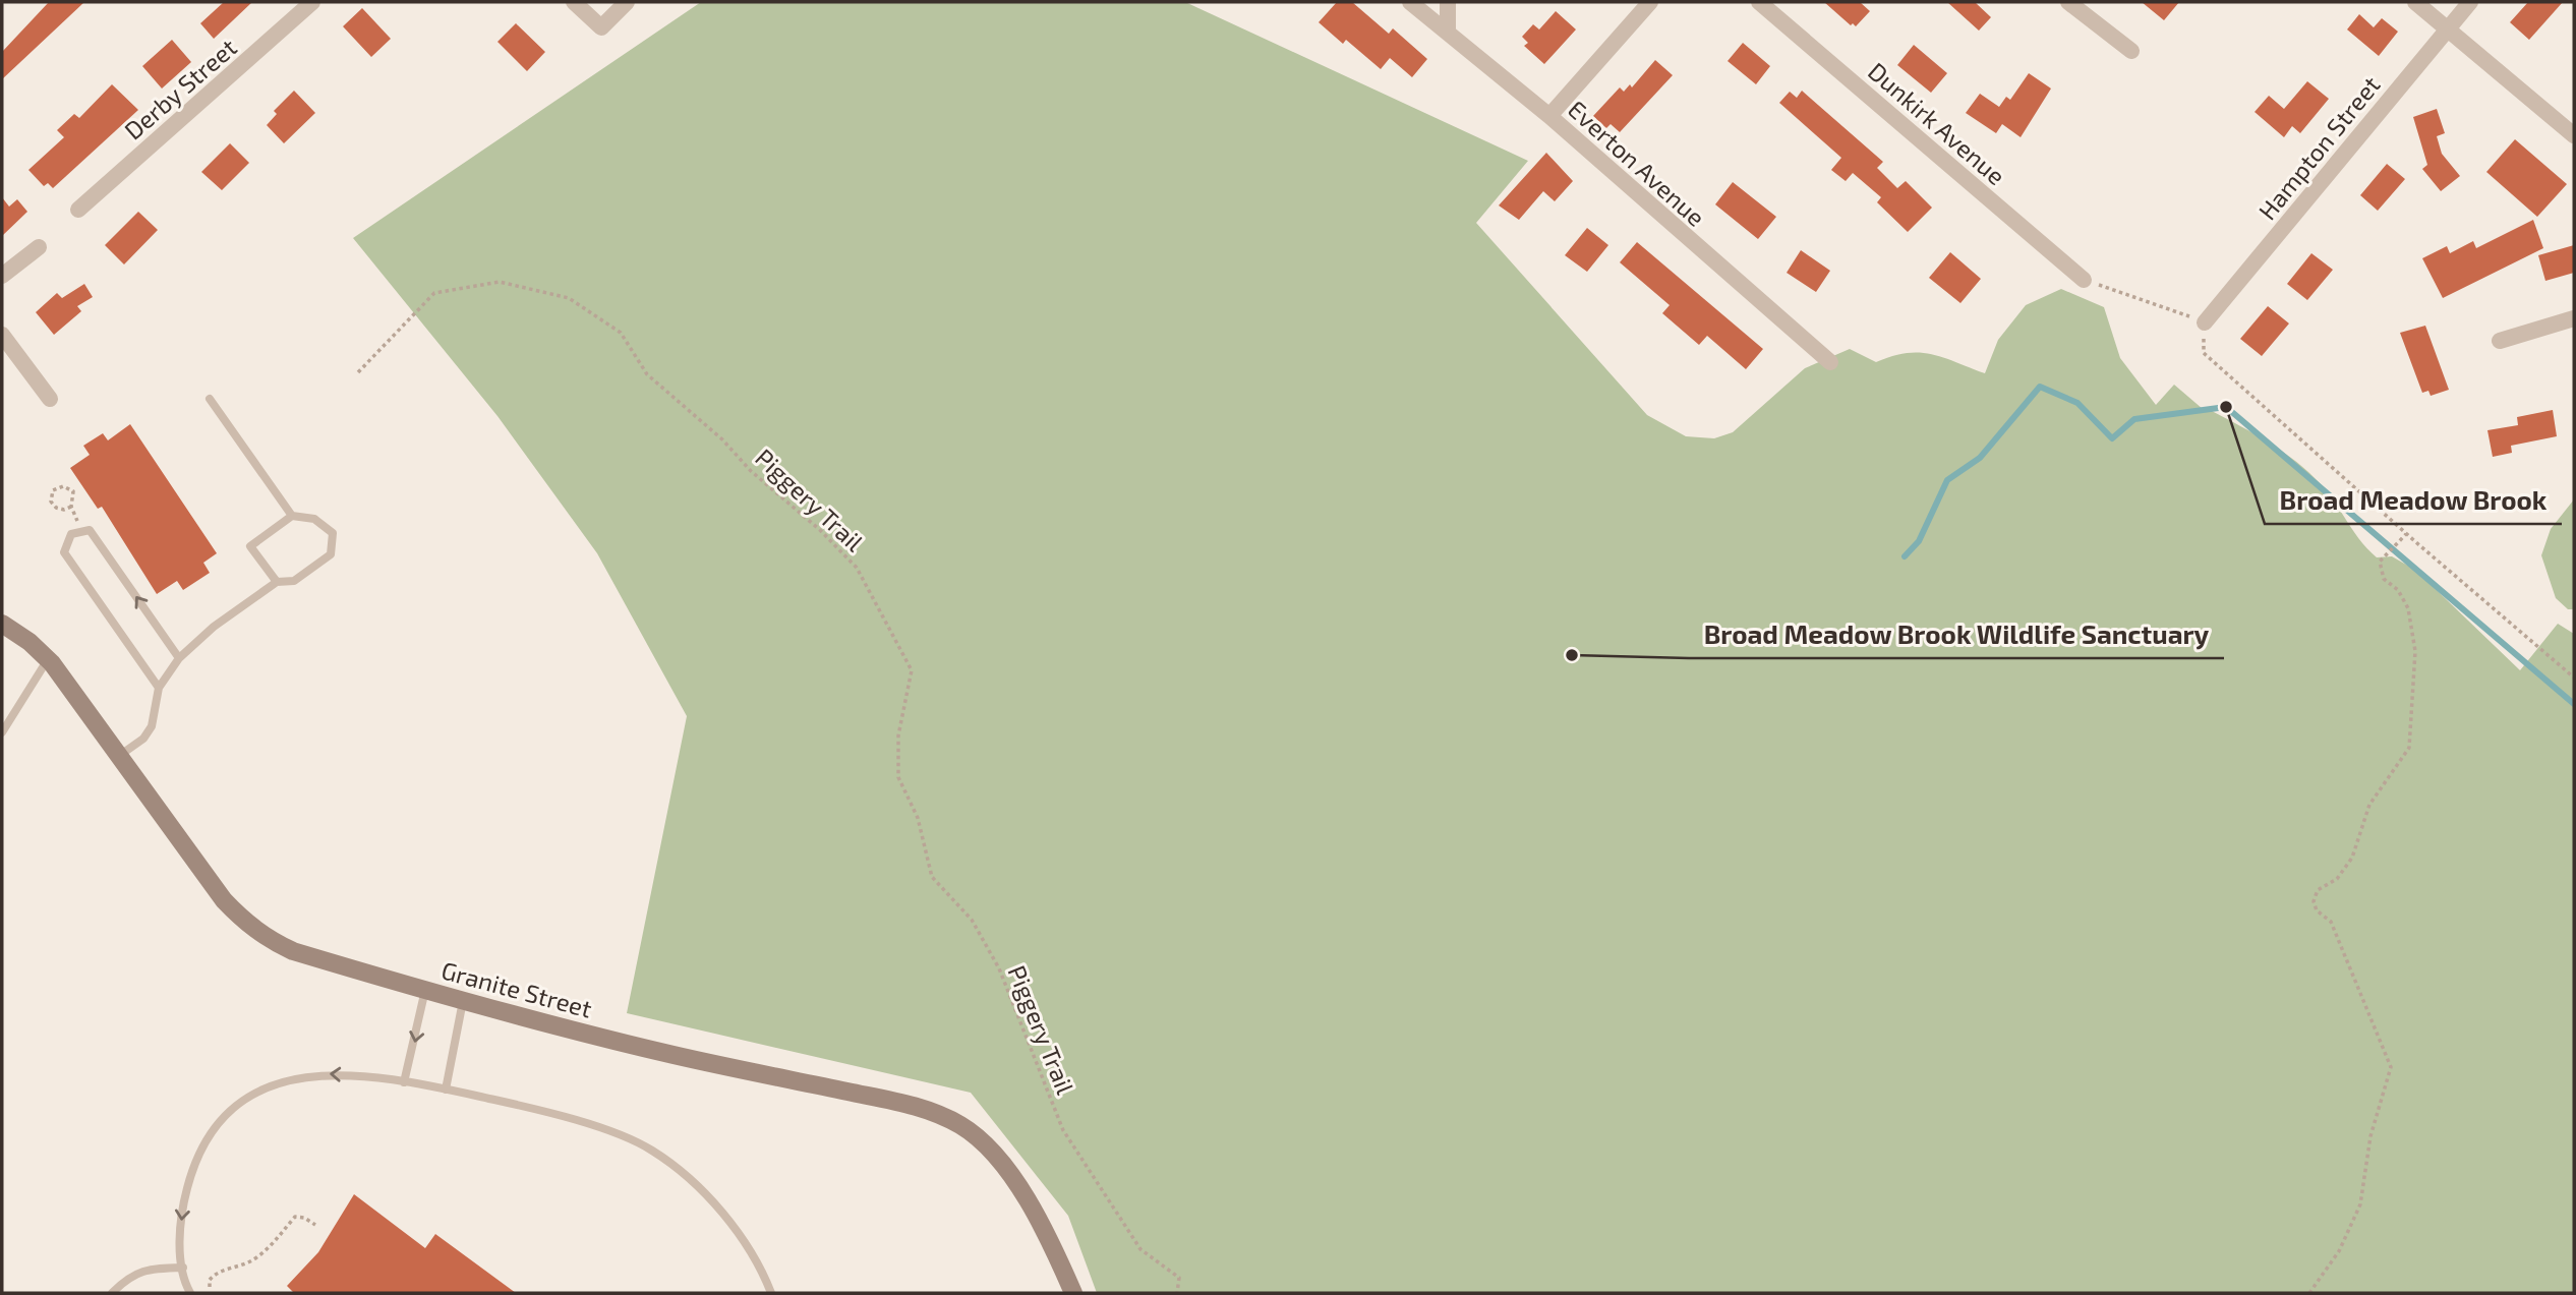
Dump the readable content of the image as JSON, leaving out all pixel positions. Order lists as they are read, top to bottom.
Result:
{
  "streets": {
    "street": [
      "Derby Street",
      "Dunkirk Avenue",
      "Hampton Street",
      "Everton Avenue",
      "Granite Street"
    ],
    "path": ["Piggery Trail"]
  },
  "places": ["Broad Meadow Brook", "Broad Meadow Brook Wildlife Sanctuary"]
}
